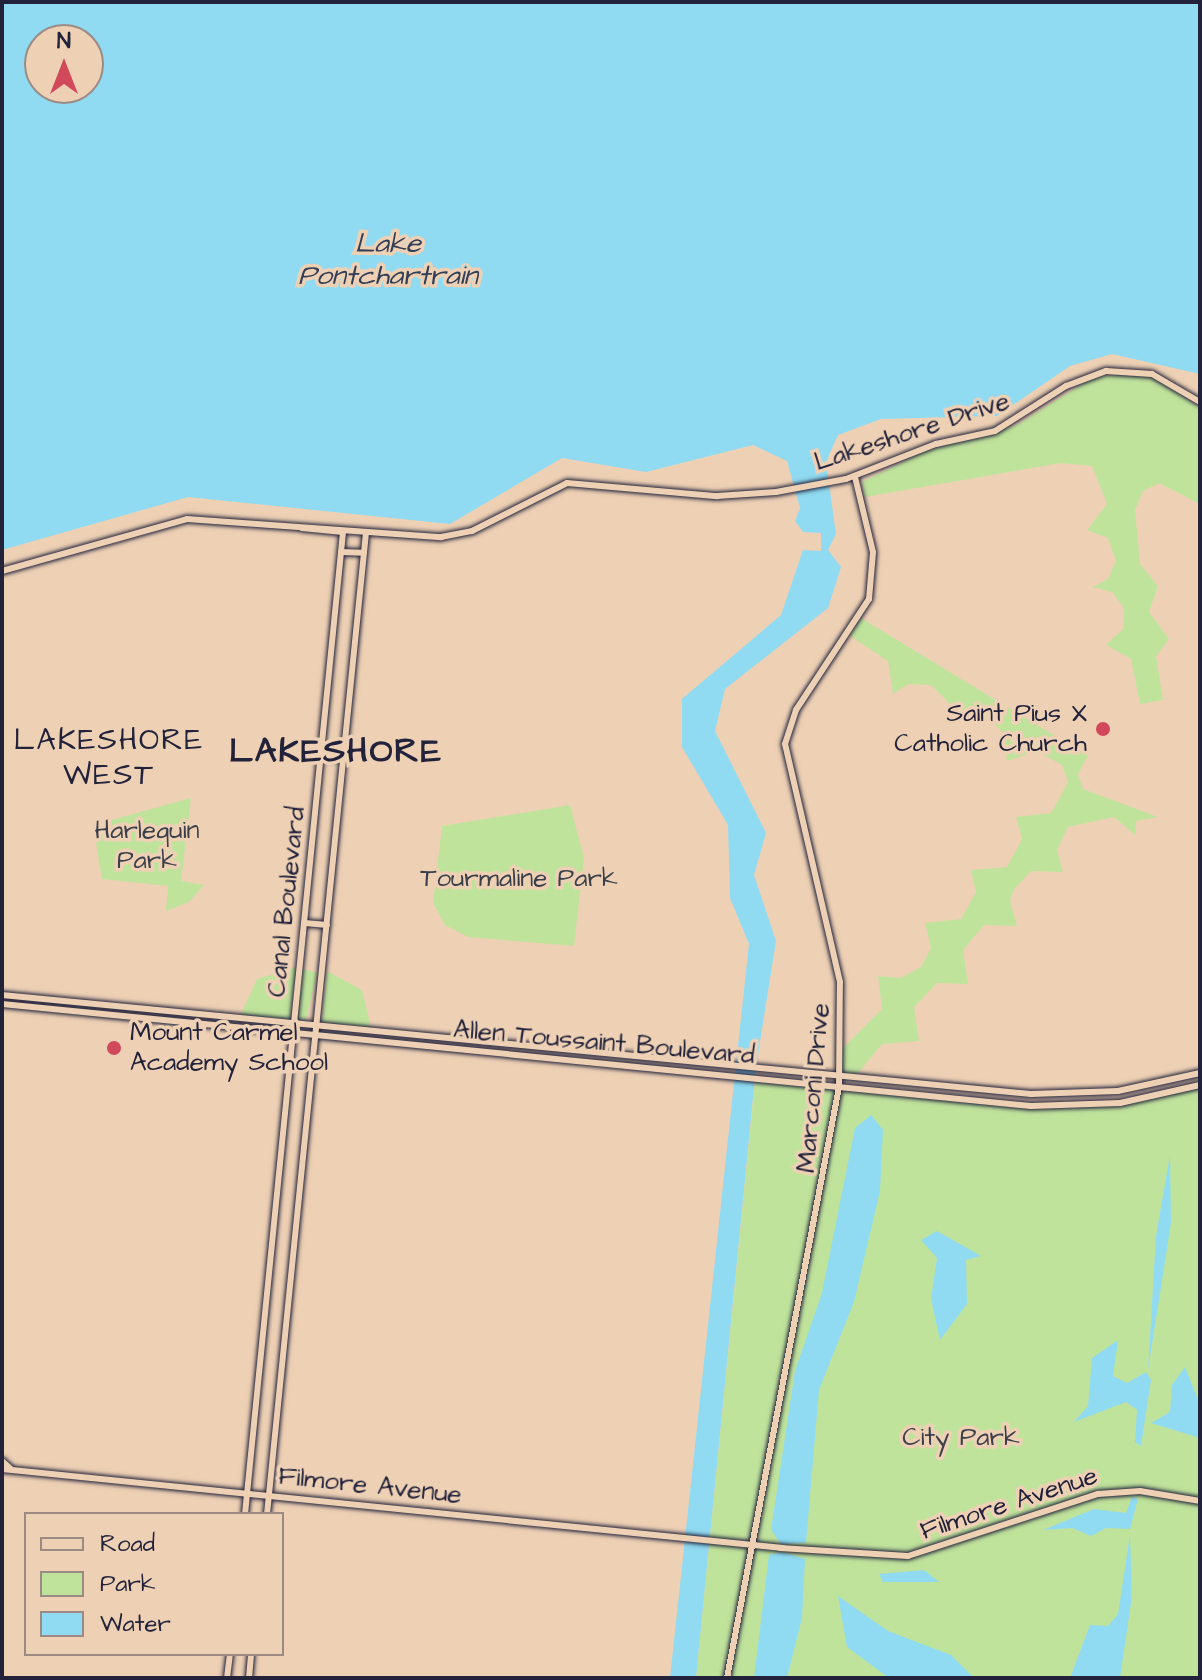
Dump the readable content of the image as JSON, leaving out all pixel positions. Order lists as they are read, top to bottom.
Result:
{
  "streets": {
    "street": [
      "Lakeshore Drive",
      "Canal Boulevard",
      "Allen Toussaint Boulevard",
      "Marconi Drive",
      "Filmore Avenue"
    ]
  },
  "crossings": [
    ["Lakeshore Drive", "Canal Boulevard"],
    ["Lakeshore Drive", "Marconi Drive"],
    ["Canal Boulevard", "Allen Toussaint Boulevard"],
    ["Canal Boulevard", "Filmore Avenue"],
    ["Allen Toussaint Boulevard", "Marconi Drive"],
    ["Marconi Drive", "Filmore Avenue"]
  ],
  "districts": ["LAKESHORE WEST", "LAKESHORE"],
  "water": ["Lake Pontchartrain"],
  "parks": ["Harlequin Park", "Tourmaline Park", "City Park"],
  "places": ["Saint Pius X Catholic Church", "Mount Carmel Academy School"],
  "legend": ["Road", "Park", "Water"],
  "north": "top"
}
